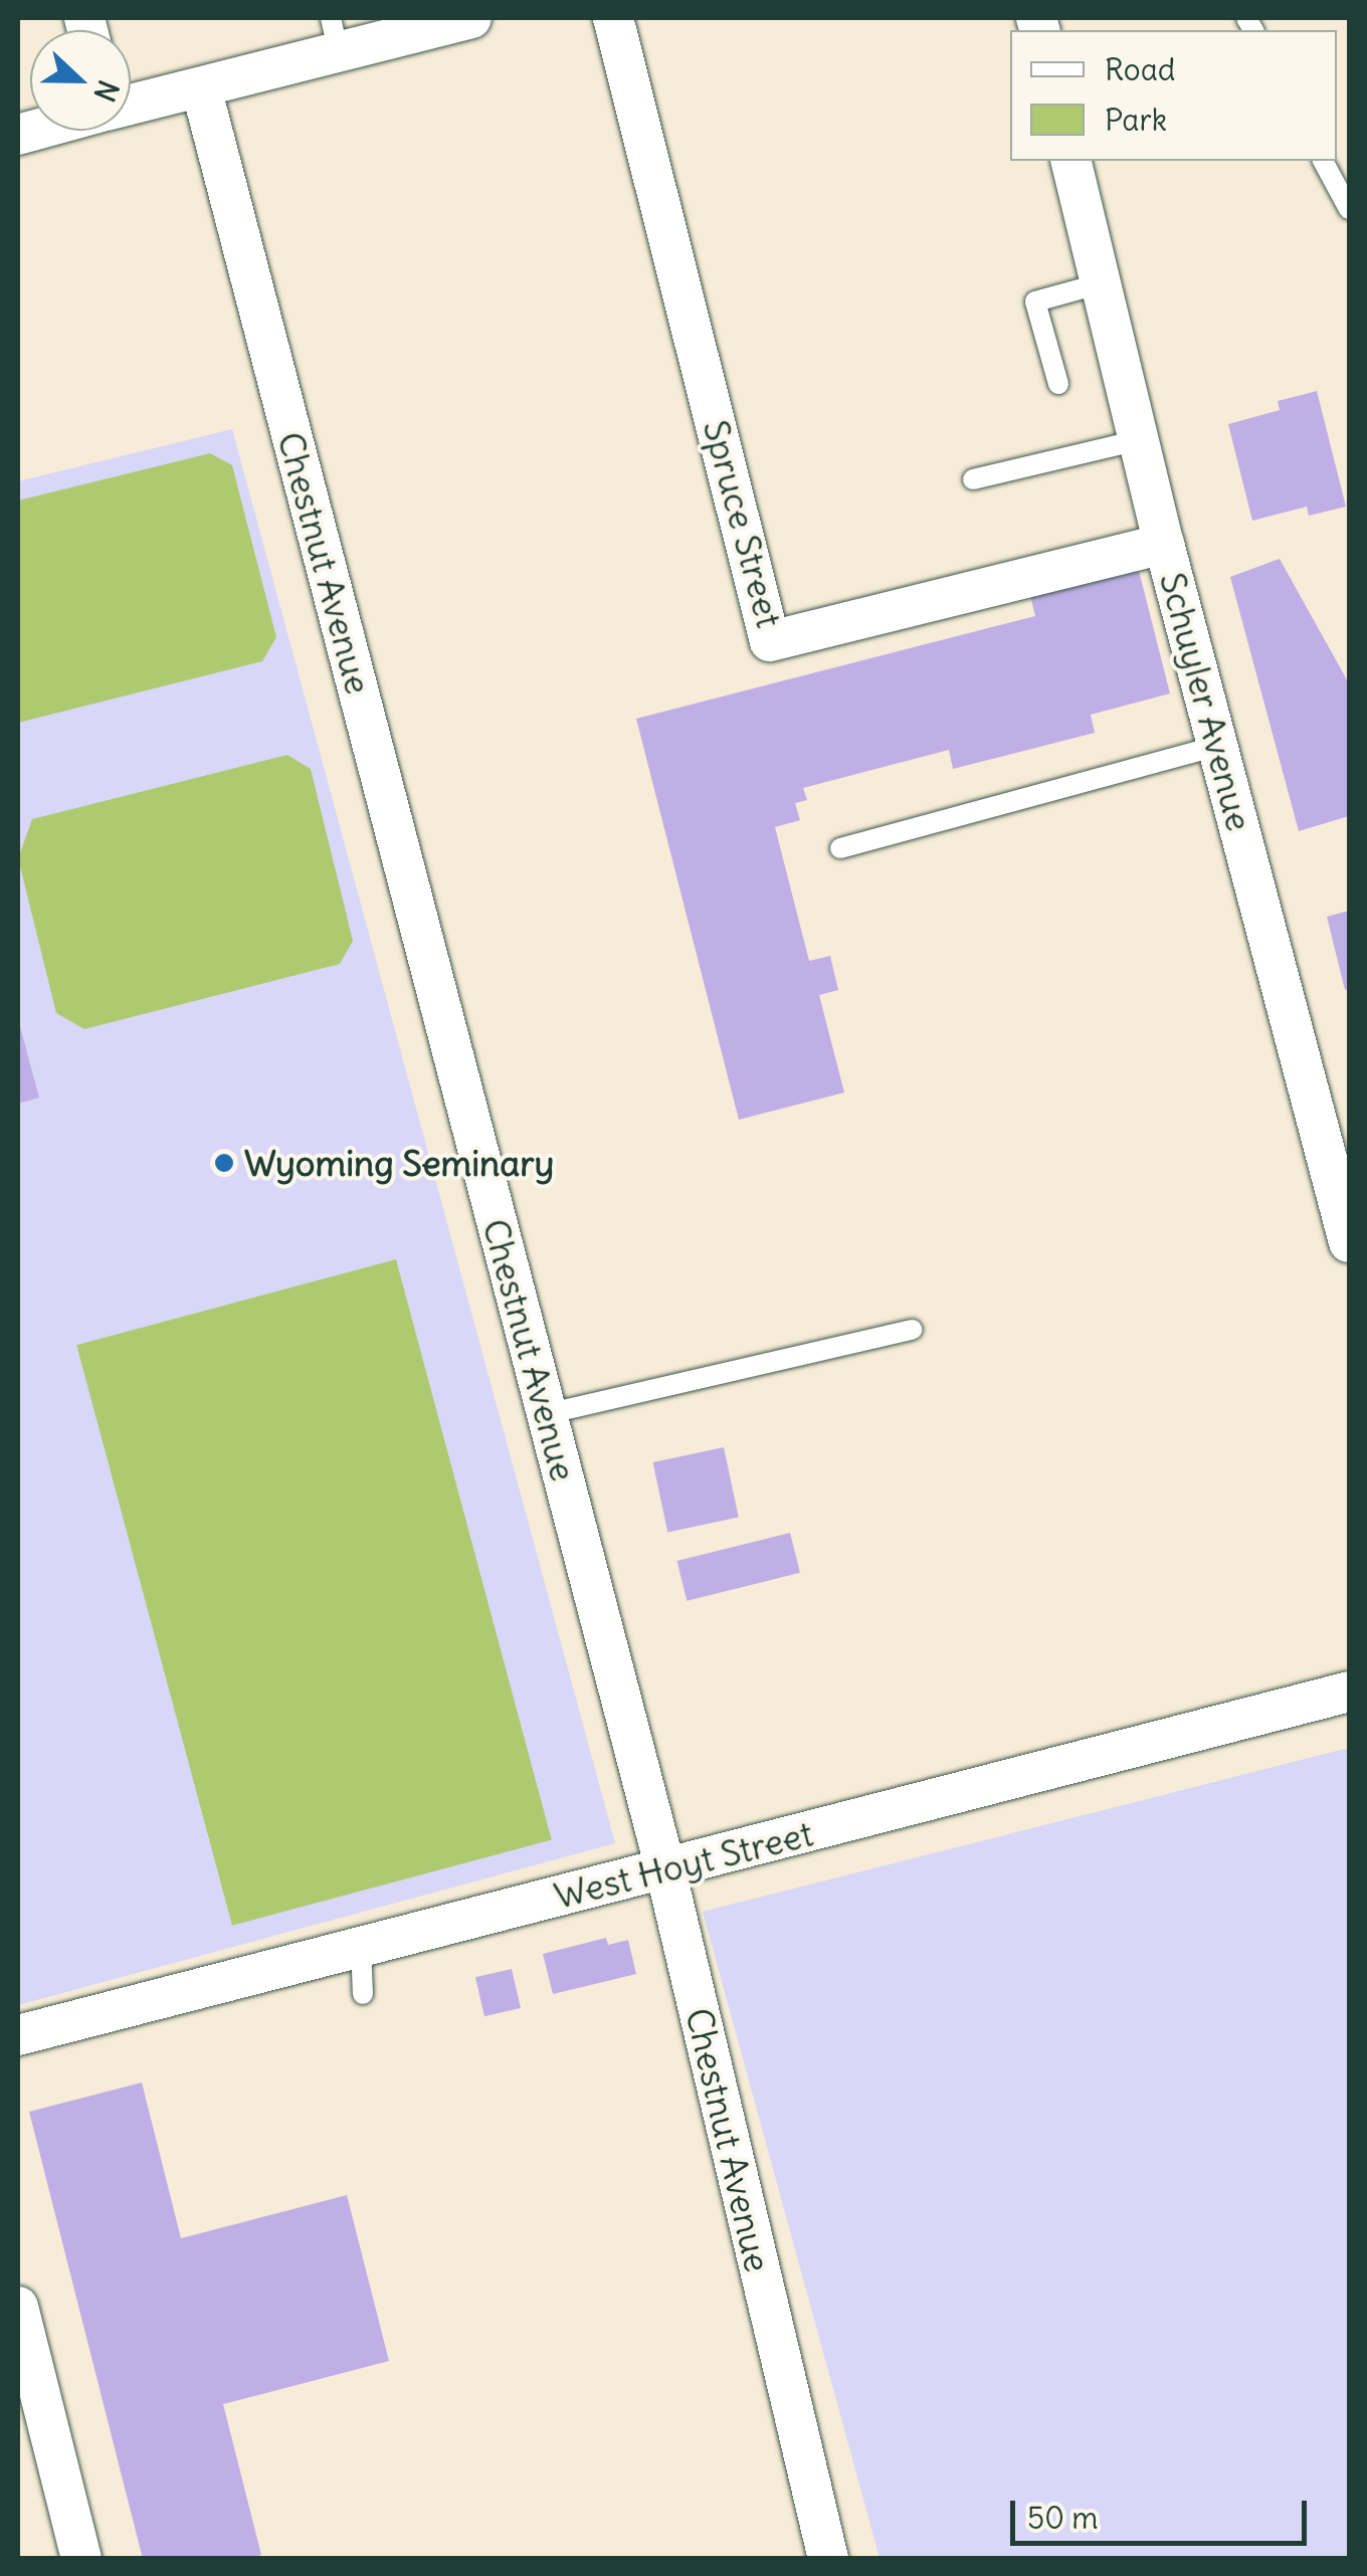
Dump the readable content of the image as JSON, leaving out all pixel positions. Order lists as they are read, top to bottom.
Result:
{
  "streets": {
    "street": [
      "Spruce Street",
      "Chestnut Avenue",
      "Schuyler Avenue",
      "West Hoyt Street"
    ]
  },
  "crossings": [
    ["Spruce Street", "Schuyler Avenue"],
    ["Chestnut Avenue", "West Hoyt Street"]
  ],
  "places": ["Wyoming Seminary"],
  "legend": ["Road", "Park"],
  "scale_bar": "50 m",
  "north": "right"
}
